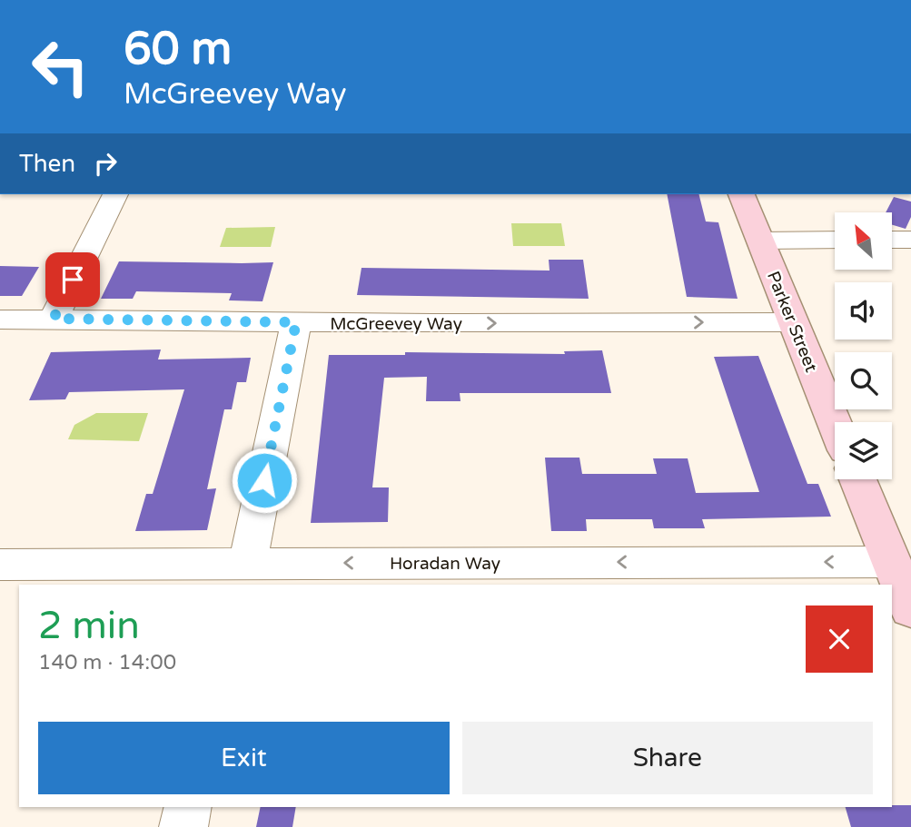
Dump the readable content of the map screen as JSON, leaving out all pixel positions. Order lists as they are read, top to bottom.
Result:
{
  "streets": {
    "street": ["Parker Street", "McGreevey Way", "Horadan Way"]
  },
  "crossings": [
    ["Parker Street", "McGreevey Way"]
  ],
  "one_way": ["McGreevey Way", "Horadan Way"],
  "north": "top left",
  "page": {
    "turn": ["60 m", "McGreevey Way"],
    "then": "Then",
    "heading": ["2 min", "140 m · 14:00"],
    "buttons": ["Exit", "Share"]
  }
}
